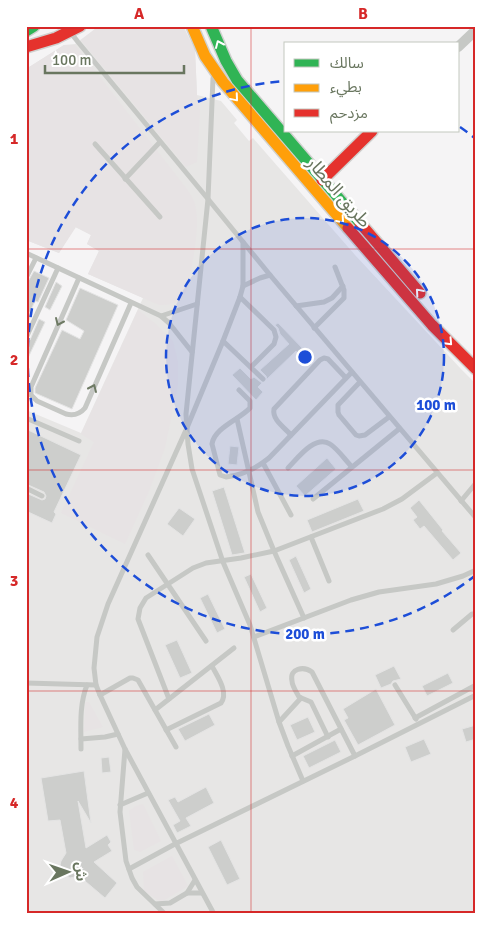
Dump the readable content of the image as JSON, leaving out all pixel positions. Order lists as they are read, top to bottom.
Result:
{
  "streets": {
    "main road": ["طريق المطار"]
  },
  "legend": ["سالك", "بطيء", "مزدحم"],
  "scale_bar": "100 m",
  "north": "right",
  "grid": {
    "columns": ["A", "B"],
    "rows": [
      "1",
      "2",
      "3",
      "4"
    ]
  },
  "rings": ["100 m", "200 m"]
}
